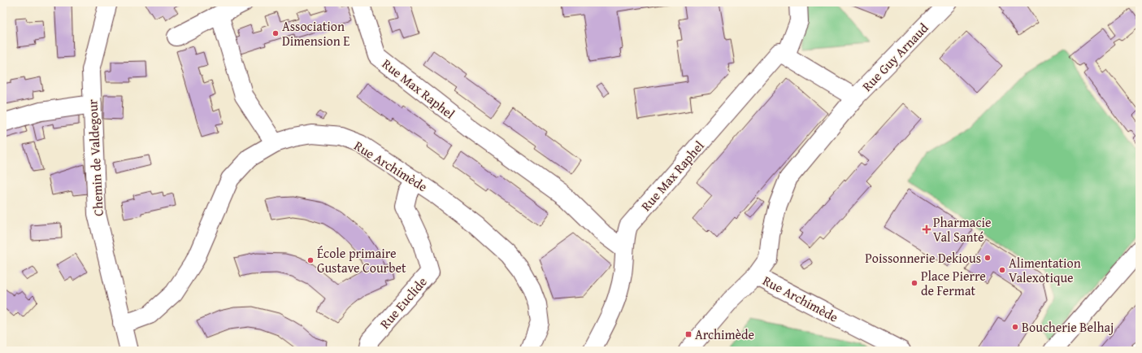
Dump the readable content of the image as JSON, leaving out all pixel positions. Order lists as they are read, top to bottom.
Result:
{
  "streets": {
    "street": [
      "Rue Guy Arnaud",
      "Rue Max Raphel",
      "Chemin de Valdegour",
      "Rue Archimède",
      "Rue Euclide"
    ]
  },
  "crossings": [
    ["Chemin de Valdegour", "Rue Archimède"],
    ["Rue Archimède", "Rue Euclide"]
  ],
  "places": {
    "other": [
      "Association Dimension E",
      "Poissonnerie Dekious",
      "École primaire Gustave Courbet",
      "Alimentation Valexotique",
      "Place Pierre de Fermat",
      "Boucherie Belhaj"
    ],
    "health": ["Pharmacie Val Santé"],
    "transit": ["Archimède"]
  }
}
